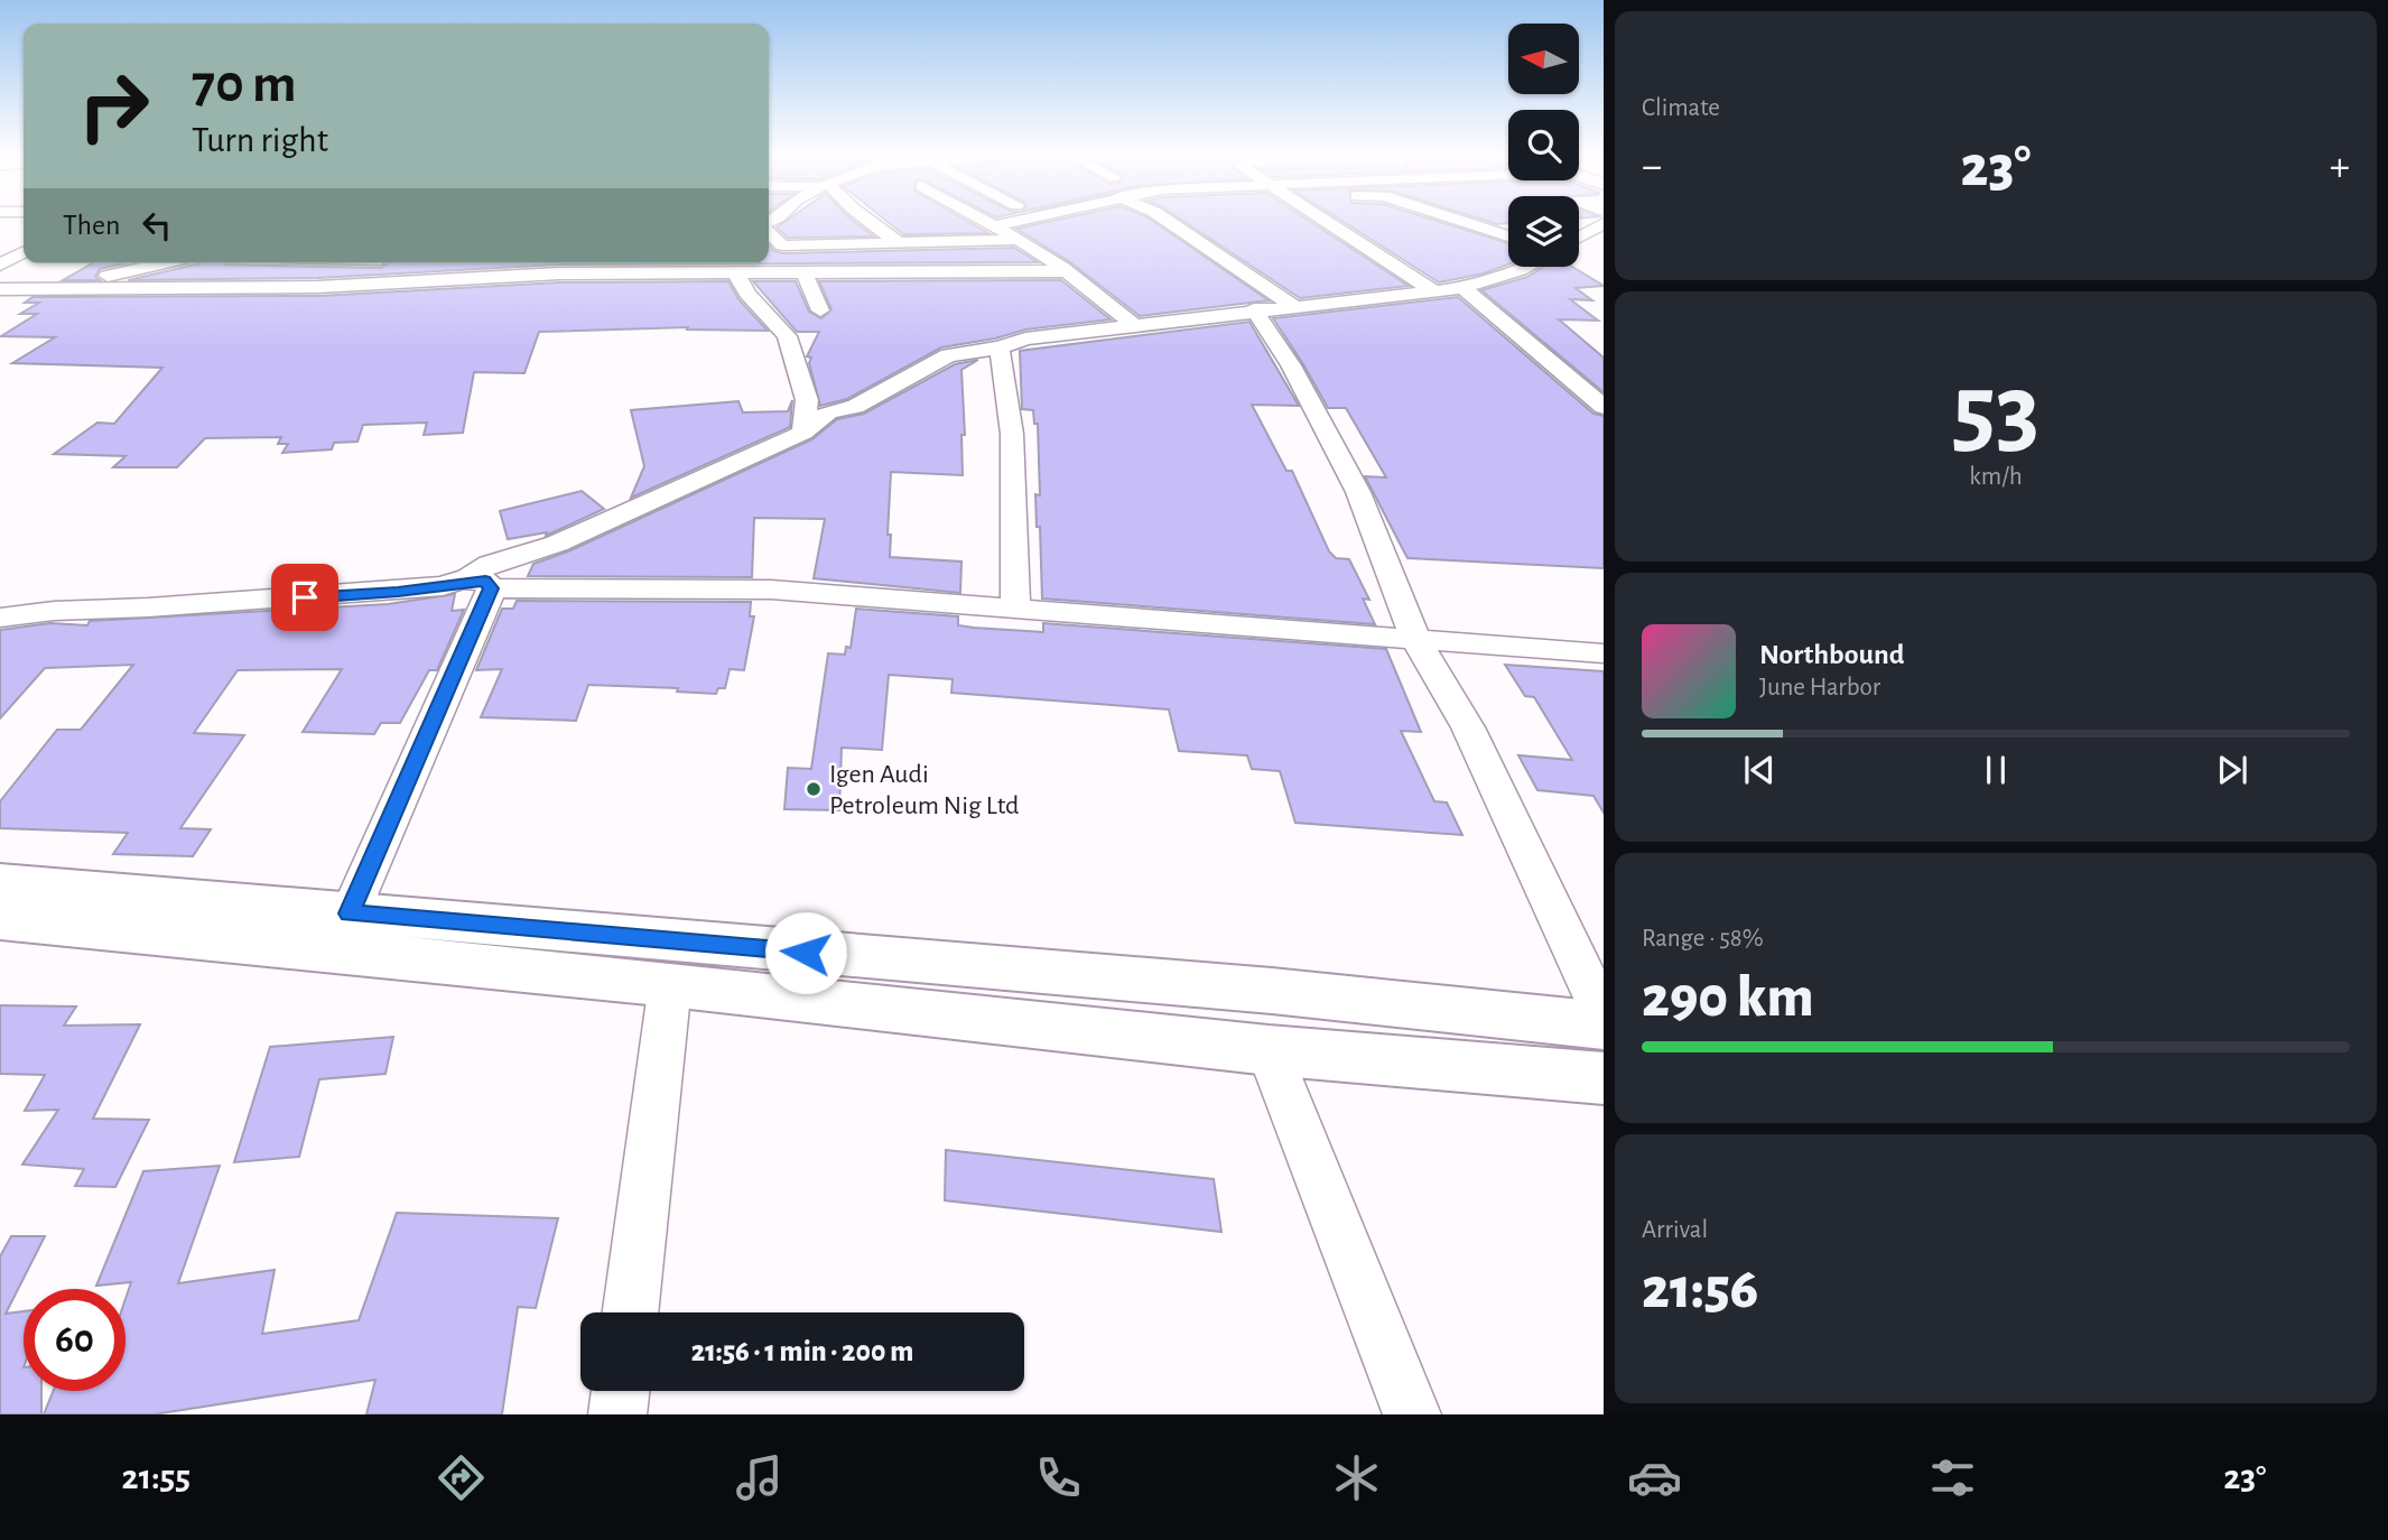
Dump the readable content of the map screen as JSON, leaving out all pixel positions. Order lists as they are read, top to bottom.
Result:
{
  "places": ["Igen Audi Petroleum Nig Ltd"],
  "north": "left",
  "page": {
    "tile": [
      "Climate",
      ["53", "km/h"],
      ["Range · 58%", "290 km"],
      ["Arrival", "21:56"]
    ],
    "turn": ["70 m", "Turn right"],
    "heat": ["−", "23°", "+"],
    "then": "Then",
    "song": ["Northbound", "June Harbor"],
    "limit": "60",
    "trip": "21:56 · 1 min · 200 m",
    "tabs": ["21:55", "23°"]
  }
}
